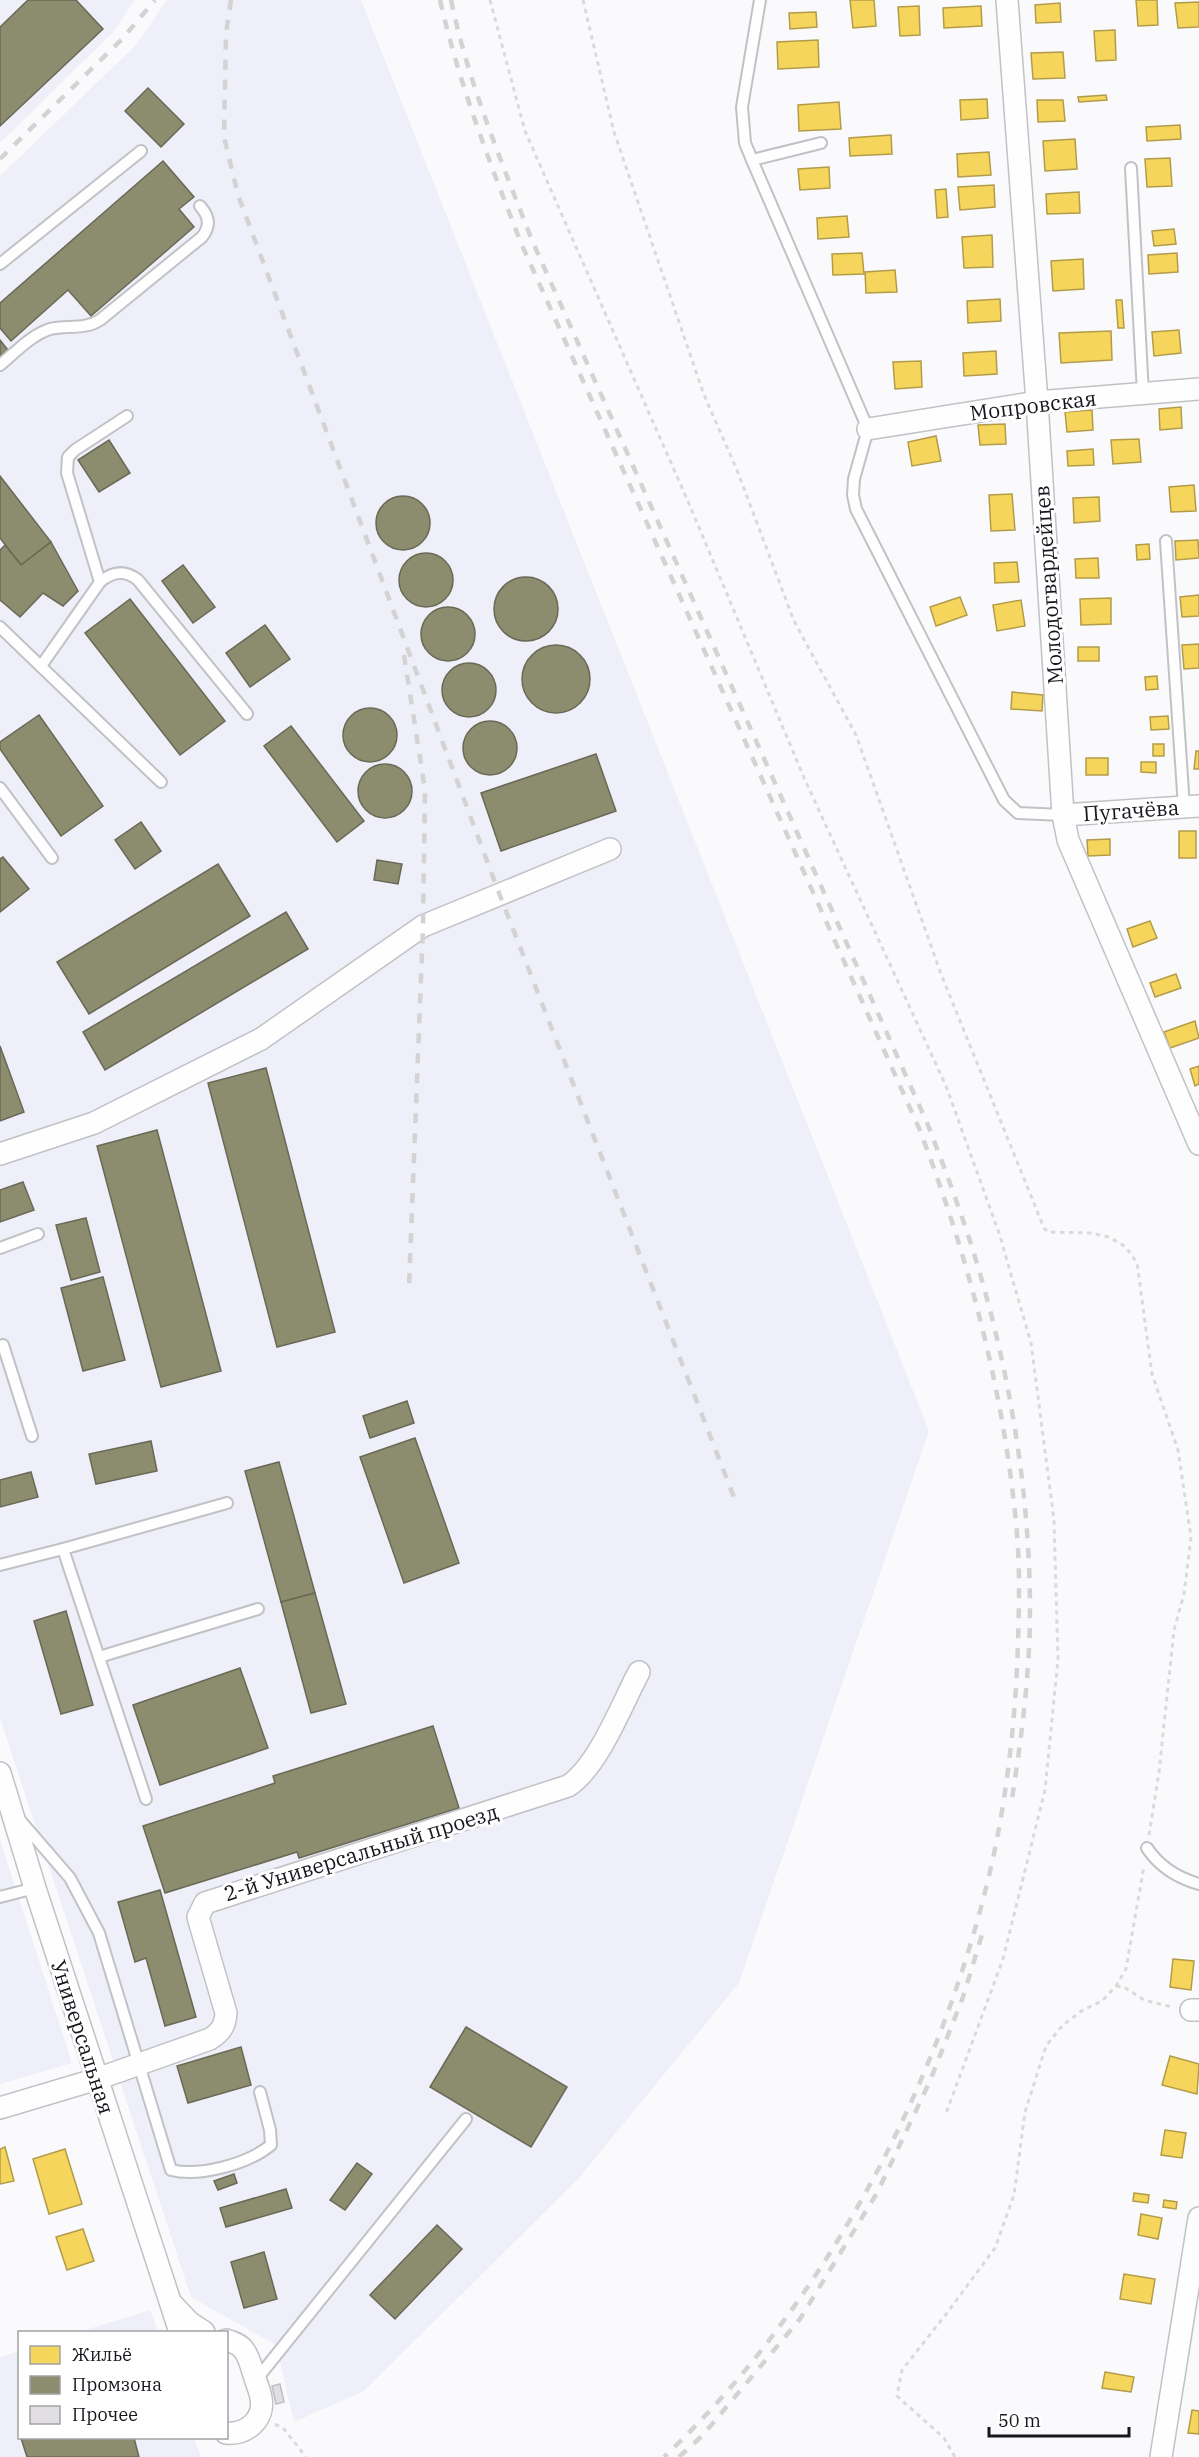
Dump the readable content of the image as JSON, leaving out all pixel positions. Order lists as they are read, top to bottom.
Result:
{
  "streets": {
    "street": [
      "Мопровская",
      "Молодогвардейцев",
      "Пугачёва",
      "2-й Универсальный проезд",
      "Универсальная"
    ]
  },
  "crossings": [
    ["Мопровская", "Молодогвардейцев"],
    ["Молодогвардейцев", "Пугачёва"],
    ["2-й Универсальный проезд", "Универсальная"]
  ],
  "legend": ["Жильё", "Промзона", "Прочее"],
  "scale_bar": "50 m"
}
